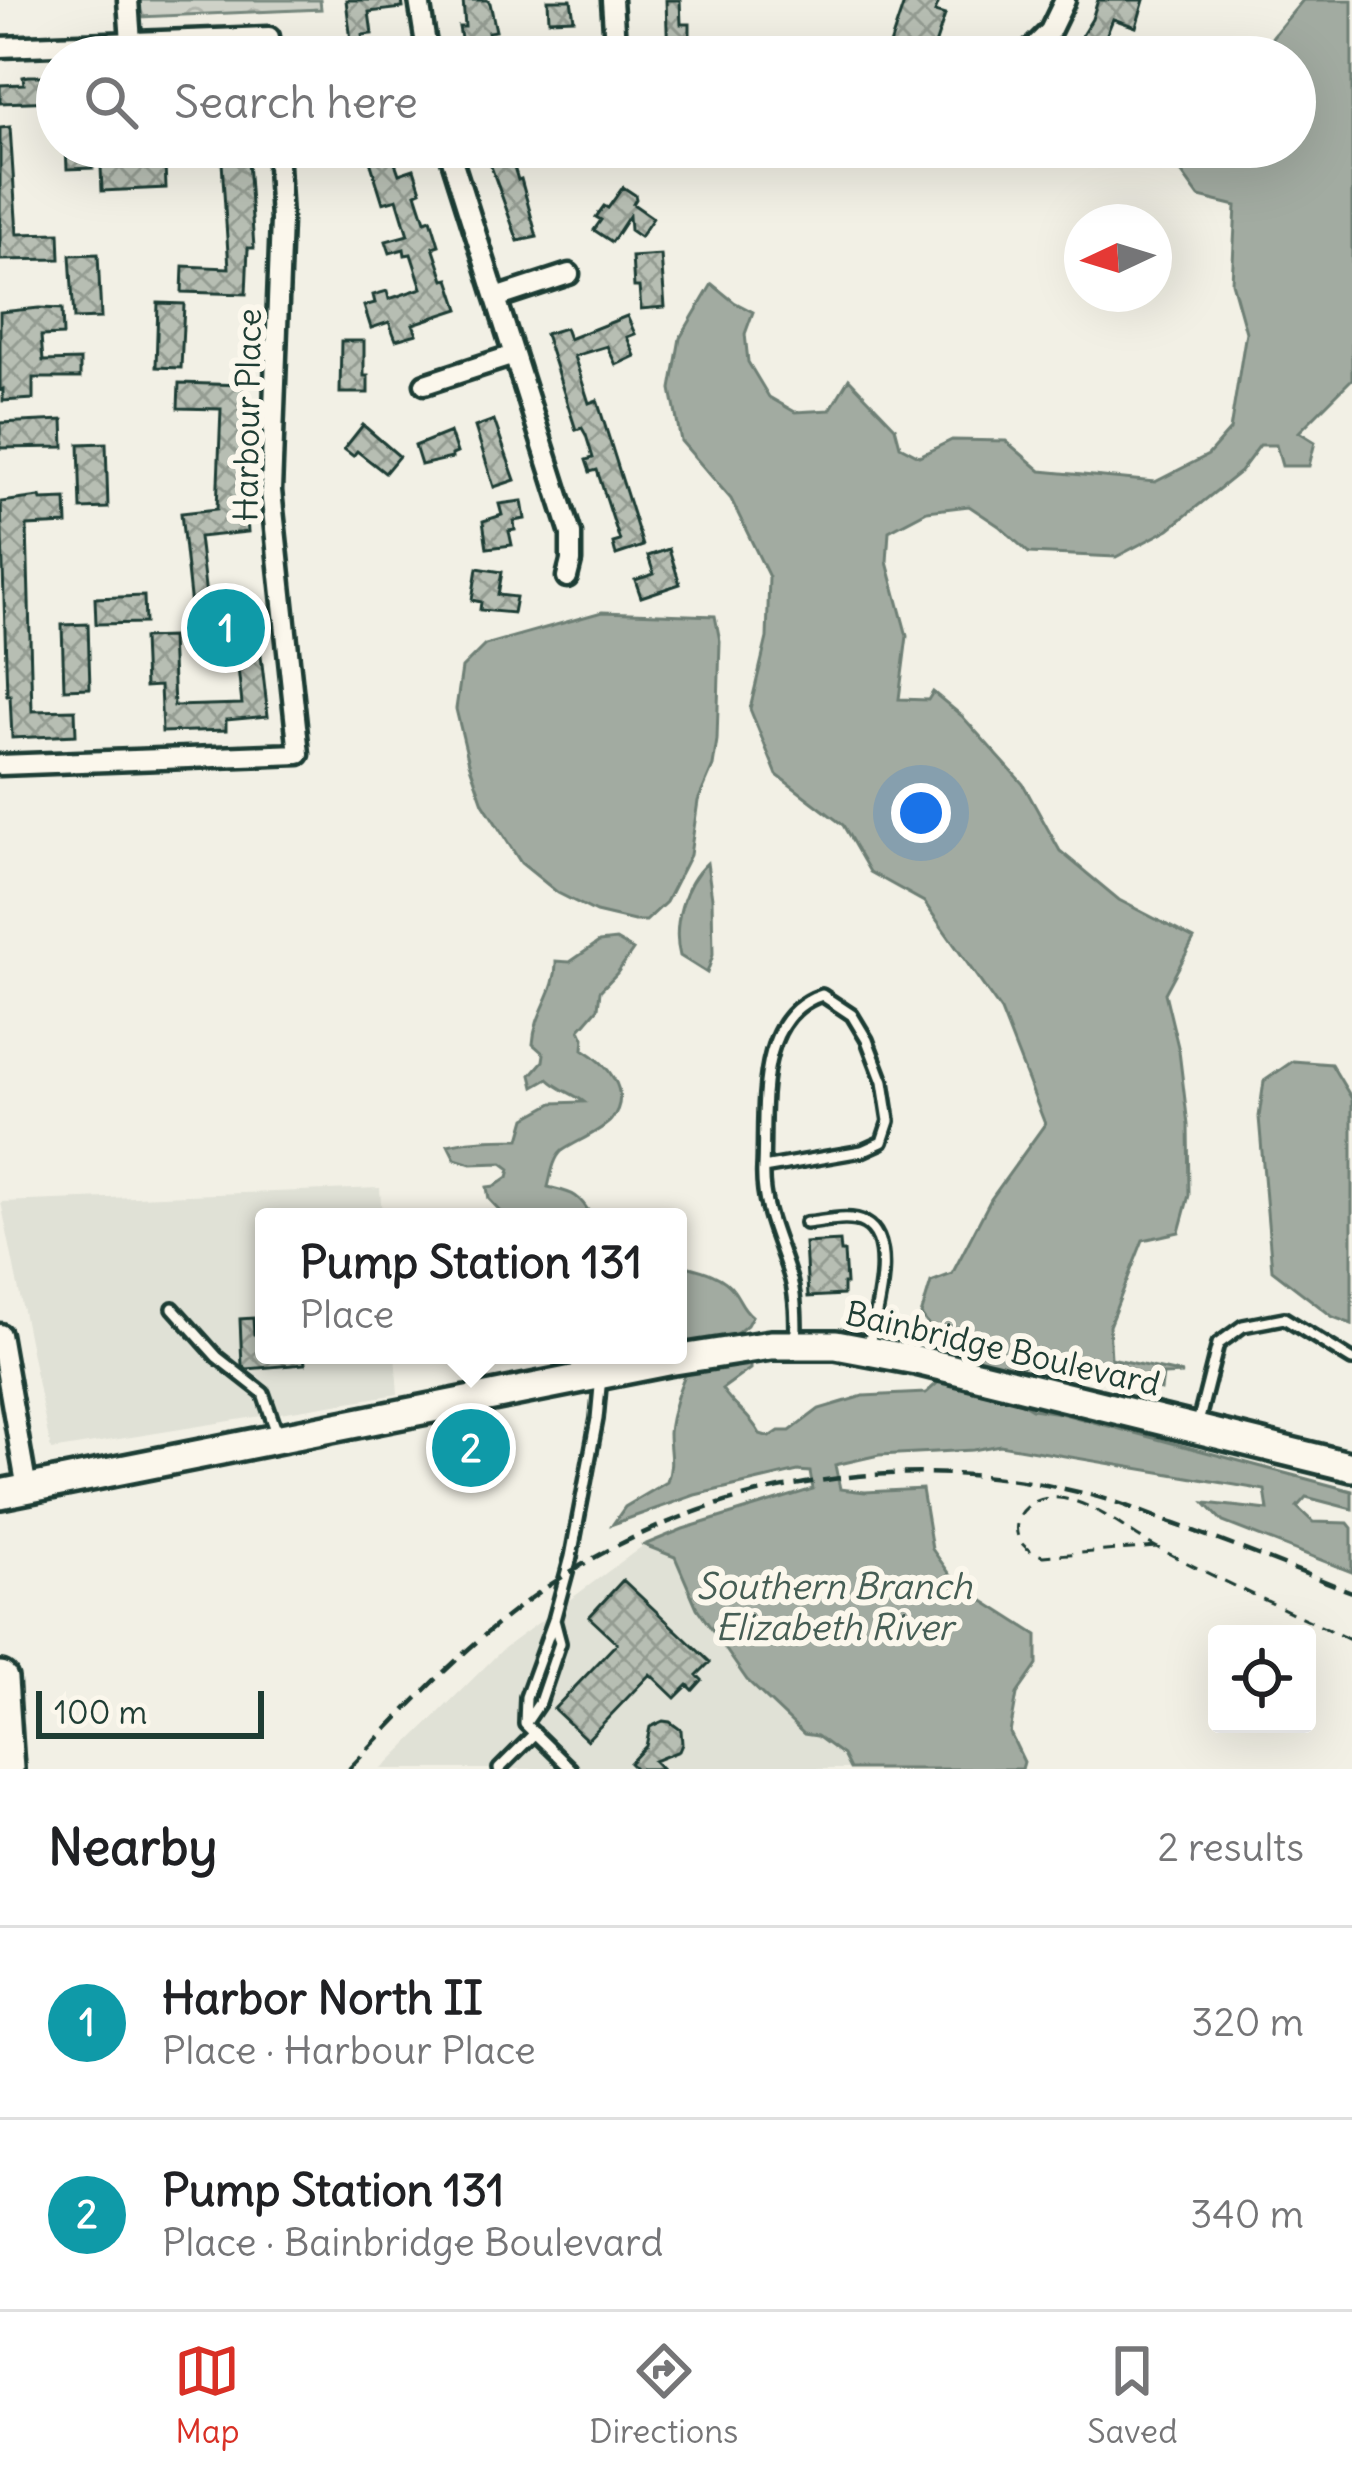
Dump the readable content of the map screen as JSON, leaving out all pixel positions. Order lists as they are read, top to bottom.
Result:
{
  "streets": {
    "main road": ["Bainbridge Boulevard"],
    "street": ["Harbour Place"]
  },
  "water": ["Southern Branch Elizabeth River"],
  "scale_bar": "100 m",
  "north": "left",
  "page": {
    "search": "Search here",
    "pins": ["1", "2"],
    "popup": ["Pump Station 131", "Place"],
    "scale": "100 m",
    "heading": ["Nearby", "2 results"],
    "list": [
      {
        "mark": "1",
        "name": "Harbor North II",
        "note": "Place · Harbour Place",
        "value": "320 m"
      },
      {
        "mark": "2",
        "name": "Pump Station 131",
        "note": "Place · Bainbridge Boulevard",
        "value": "340 m"
      }
    ],
    "nav": ["Map", "Directions", "Saved"]
  }
}
